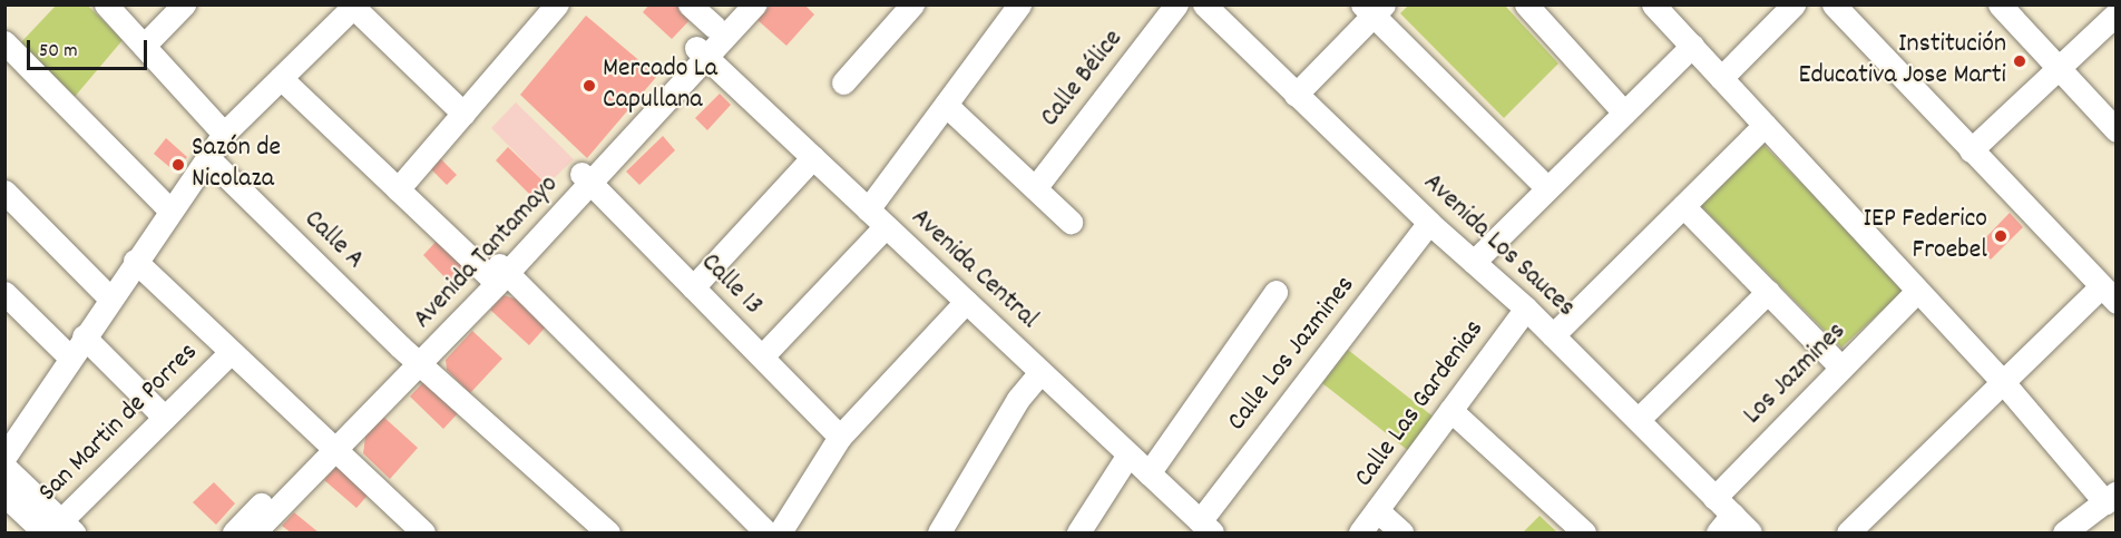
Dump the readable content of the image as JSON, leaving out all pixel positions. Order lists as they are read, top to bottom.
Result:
{
  "streets": {
    "street": [
      "Calle Bélice",
      "Calle A",
      "Avenida Los Sauces",
      "Avenida Tantamayo",
      "Avenida Central",
      "Calle 13",
      "Calle Los Jazmines",
      "Los Jazmines",
      "Calle Las Gardenias",
      "San Martin de Porres"
    ]
  },
  "crossings": [
    ["Calle A", "Avenida Tantamayo"],
    ["Avenida Los Sauces", "Calle Los Jazmines"],
    ["Avenida Los Sauces", "Los Jazmines"],
    ["Avenida Los Sauces", "Calle Las Gardenias"],
    ["Avenida Tantamayo", "Avenida Central"],
    ["Avenida Tantamayo", "Calle 13"],
    ["Avenida Central", "Calle Los Jazmines"]
  ],
  "places": [
    "Institución Educativa Jose Marti",
    "Mercado La Capullana",
    "Sazón de Nicolaza",
    "IEP Federico Froebel"
  ],
  "scale_bar": "50 m"
}
